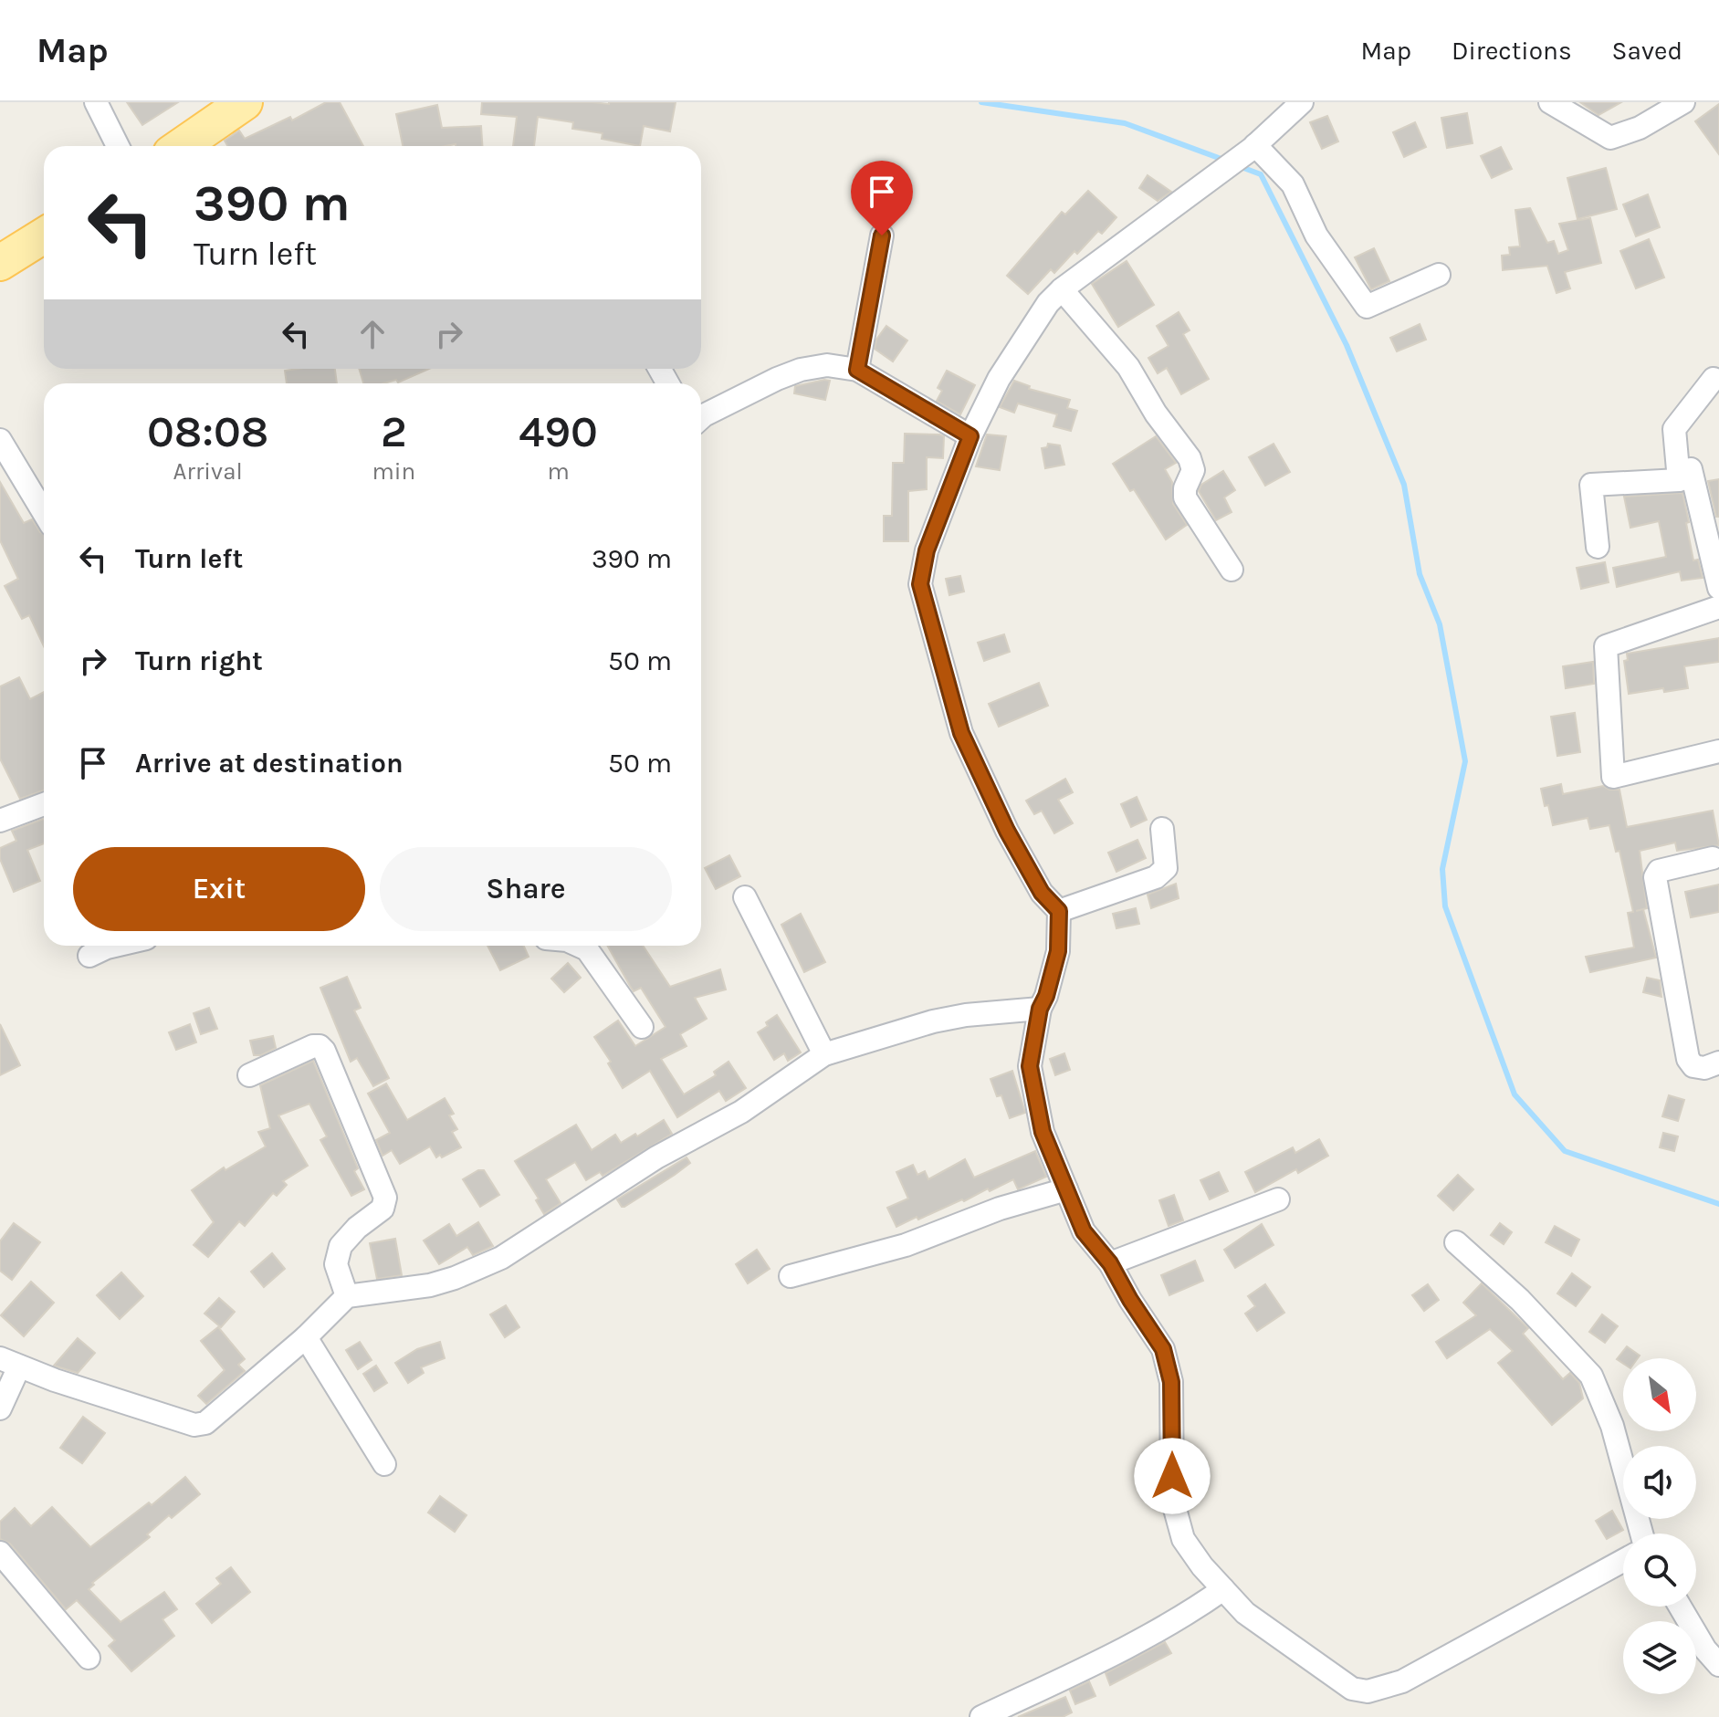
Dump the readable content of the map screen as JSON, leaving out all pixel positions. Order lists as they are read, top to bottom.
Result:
{
  "north": "bottom right",
  "page": {
    "header": "Map",
    "nav": ["Map", "Directions", "Saved"],
    "turn": ["390 m", "Turn left"],
    "eta": [
      "08:08",
      "Arrival",
      "2",
      "min",
      "490",
      "m"
    ],
    "list": [
      {
        "name": "Turn left",
        "value": "390 m"
      },
      {
        "name": "Turn right",
        "value": "50 m"
      },
      {
        "name": "Arrive at destination",
        "value": "50 m"
      }
    ],
    "buttons": ["Exit", "Share"]
  }
}
